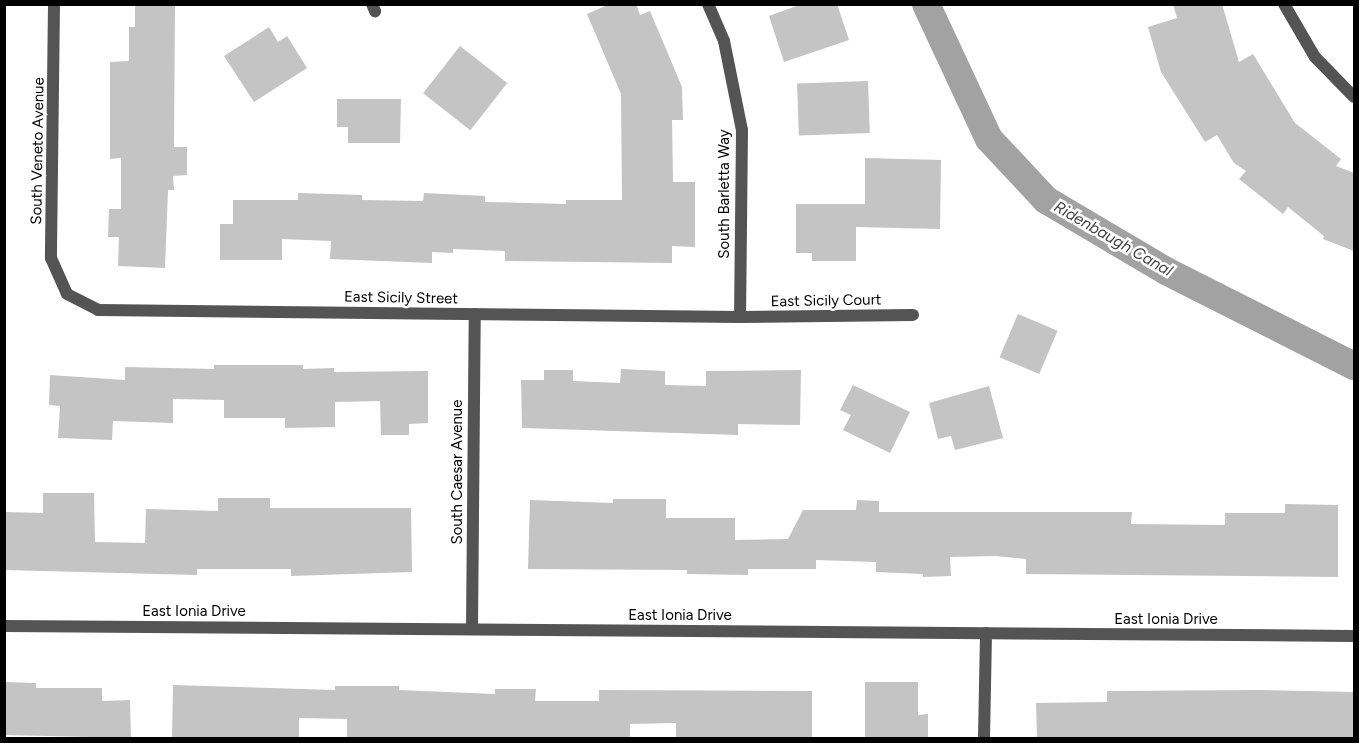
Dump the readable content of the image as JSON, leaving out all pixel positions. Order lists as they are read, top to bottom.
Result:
{
  "streets": {
    "street": [
      "South Veneto Avenue",
      "South Barletta Way",
      "East Sicily Street",
      "East Sicily Court",
      "South Caesar Avenue",
      "East Ionia Drive"
    ]
  },
  "crossings": [
    ["South Veneto Avenue", "East Sicily Street"],
    ["South Barletta Way", "East Sicily Street"],
    ["South Barletta Way", "East Sicily Court"],
    ["East Sicily Street", "East Sicily Court"],
    ["East Sicily Street", "South Caesar Avenue"],
    ["South Caesar Avenue", "East Ionia Drive"]
  ],
  "water": ["Ridenbaugh Canal"]
}
